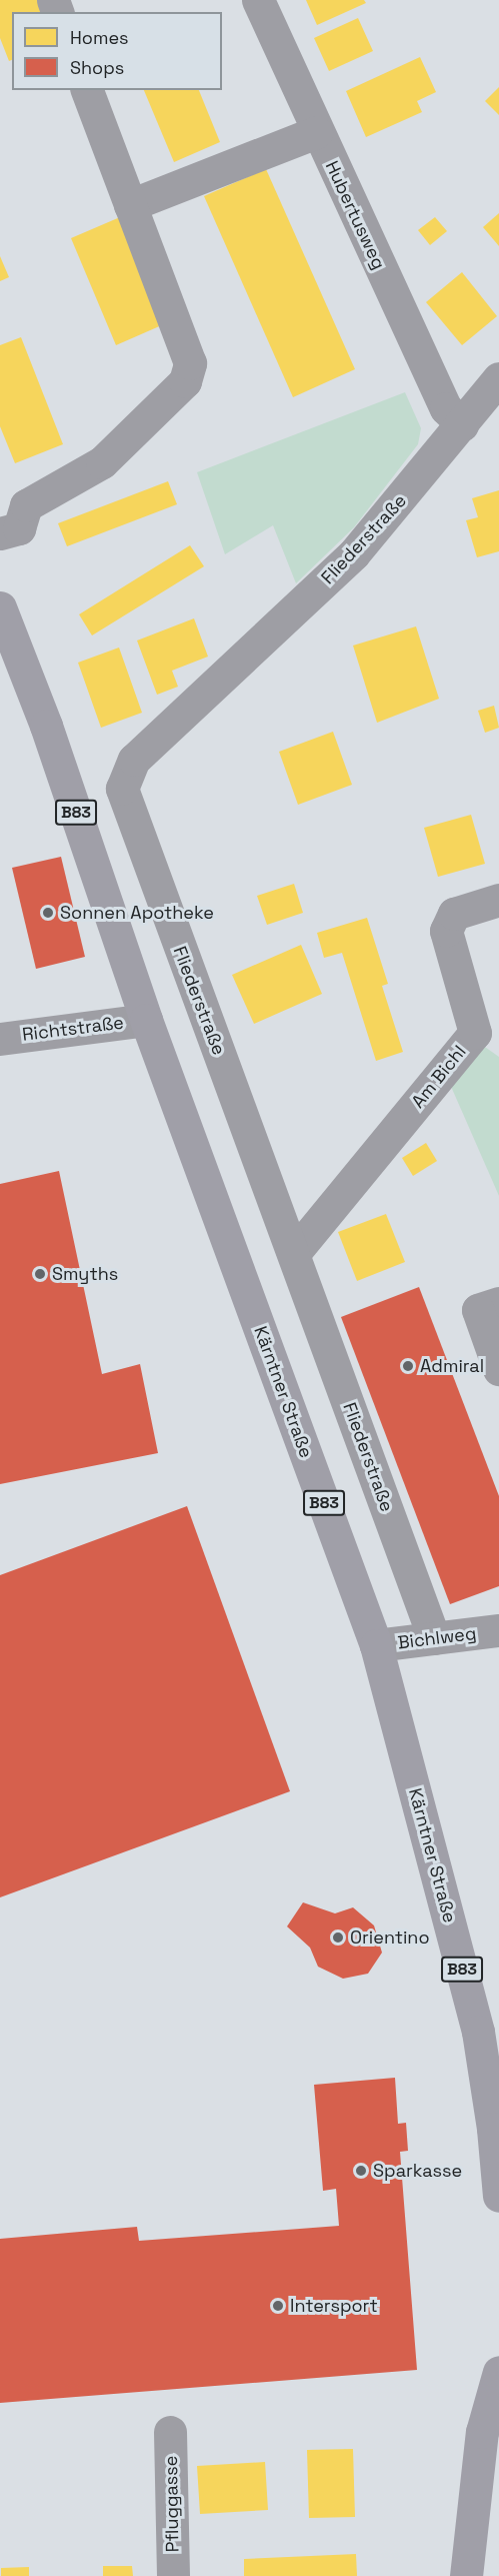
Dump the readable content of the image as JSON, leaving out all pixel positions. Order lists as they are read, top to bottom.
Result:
{
  "streets": {
    "main road": ["B83", "Kärntner Straße"],
    "street": [
      "Hubertusweg",
      "Fliederstraße",
      "Richtstraße",
      "Am Bichl",
      "Bichlweg",
      "Pfluggasse"
    ]
  },
  "crossings": [
    ["Hubertusweg", "Fliederstraße"],
    ["Fliederstraße", "Am Bichl"],
    ["Fliederstraße", "Bichlweg"],
    ["Richtstraße", "Kärntner Straße"],
    ["Kärntner Straße", "Bichlweg"]
  ],
  "places": [
    "Sonnen Apotheke",
    "Smyths",
    "Admiral",
    "Orientino",
    "Sparkasse",
    "Intersport"
  ],
  "legend": ["Homes", "Shops"]
}
